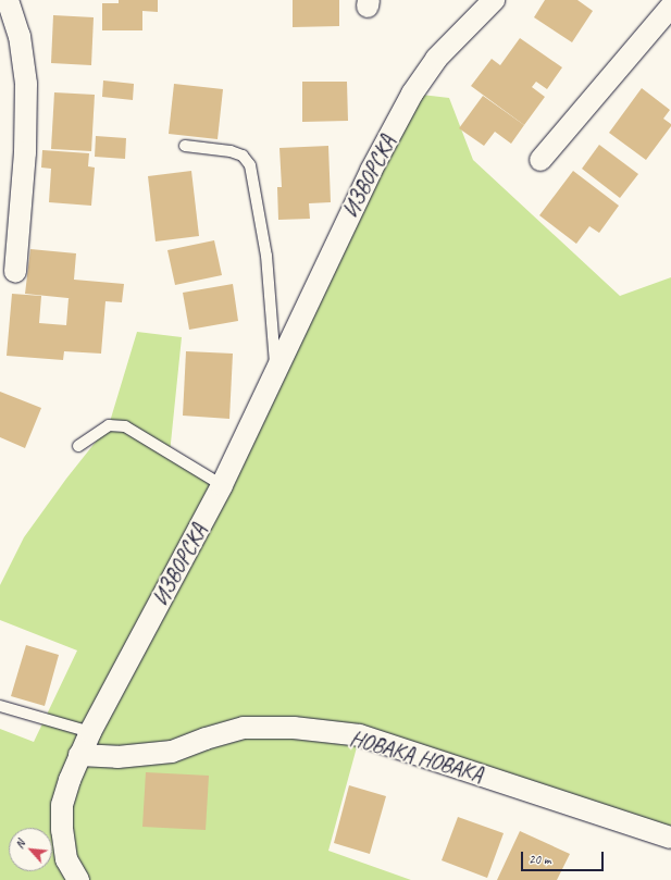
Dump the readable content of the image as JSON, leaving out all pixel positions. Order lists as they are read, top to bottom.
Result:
{
  "streets": {
    "street": ["ИЗВОРСКА", "НОВАКА НОВАКА"]
  },
  "crossings": [
    ["ИЗВОРСКА", "НОВАКА НОВАКА"]
  ],
  "scale_bar": "20 m",
  "north": "top left"
}
